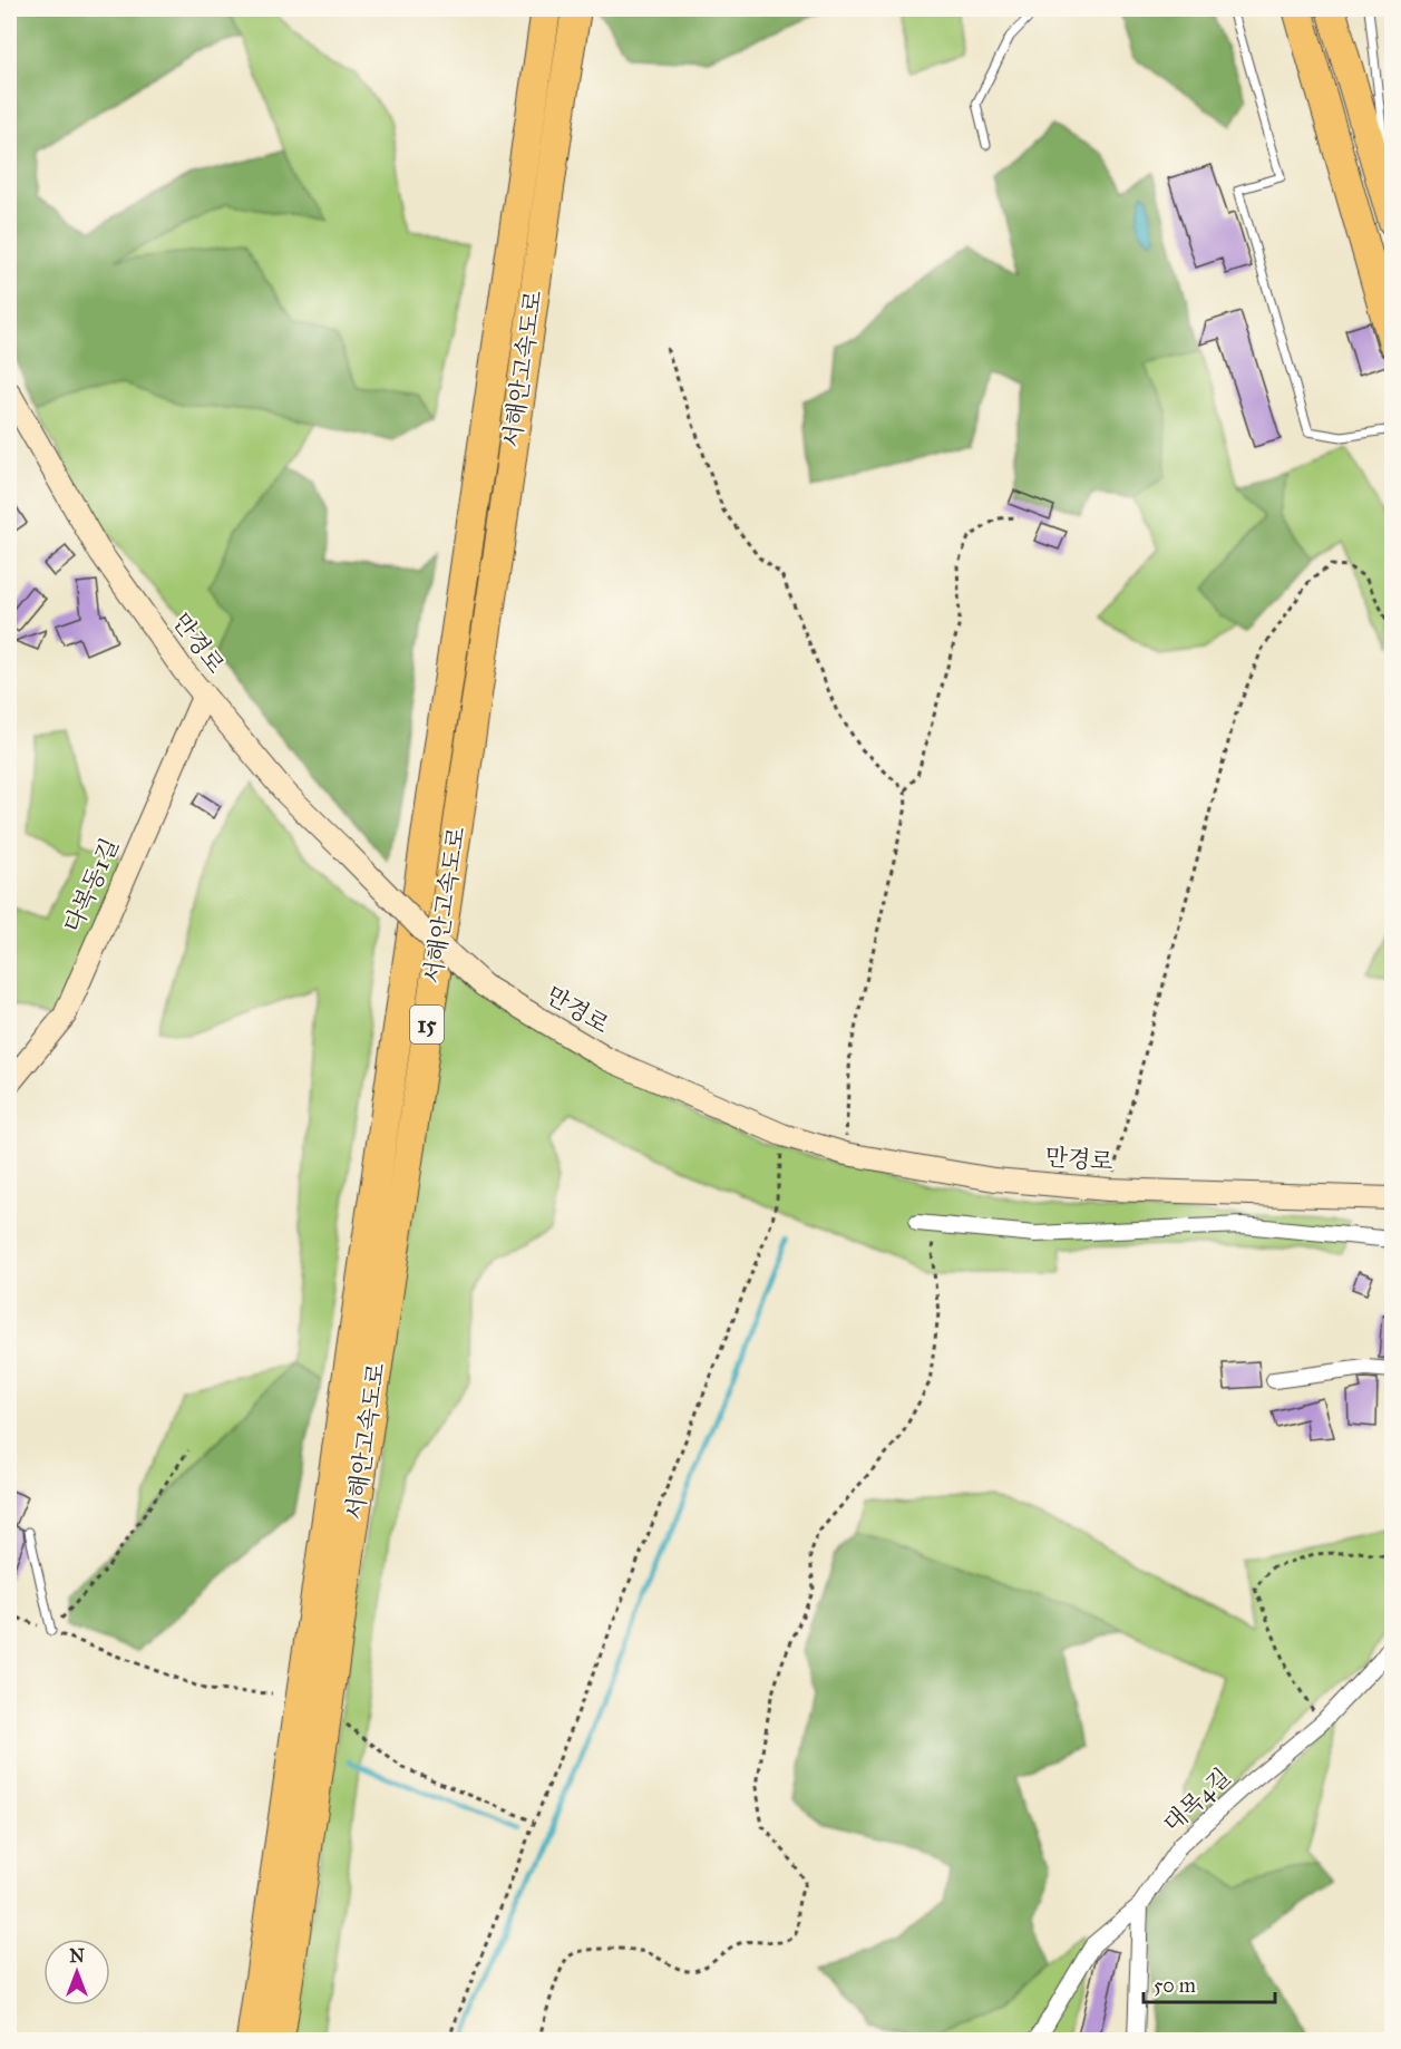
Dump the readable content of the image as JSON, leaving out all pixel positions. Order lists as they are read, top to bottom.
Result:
{
  "streets": {
    "highway": ["서해안고속도로", "15"],
    "street": ["만경로", "다복동1길", "대목4길"]
  },
  "crossings": [
    ["만경로", "다복동1길"]
  ],
  "scale_bar": "50 m",
  "north": "top"
}
